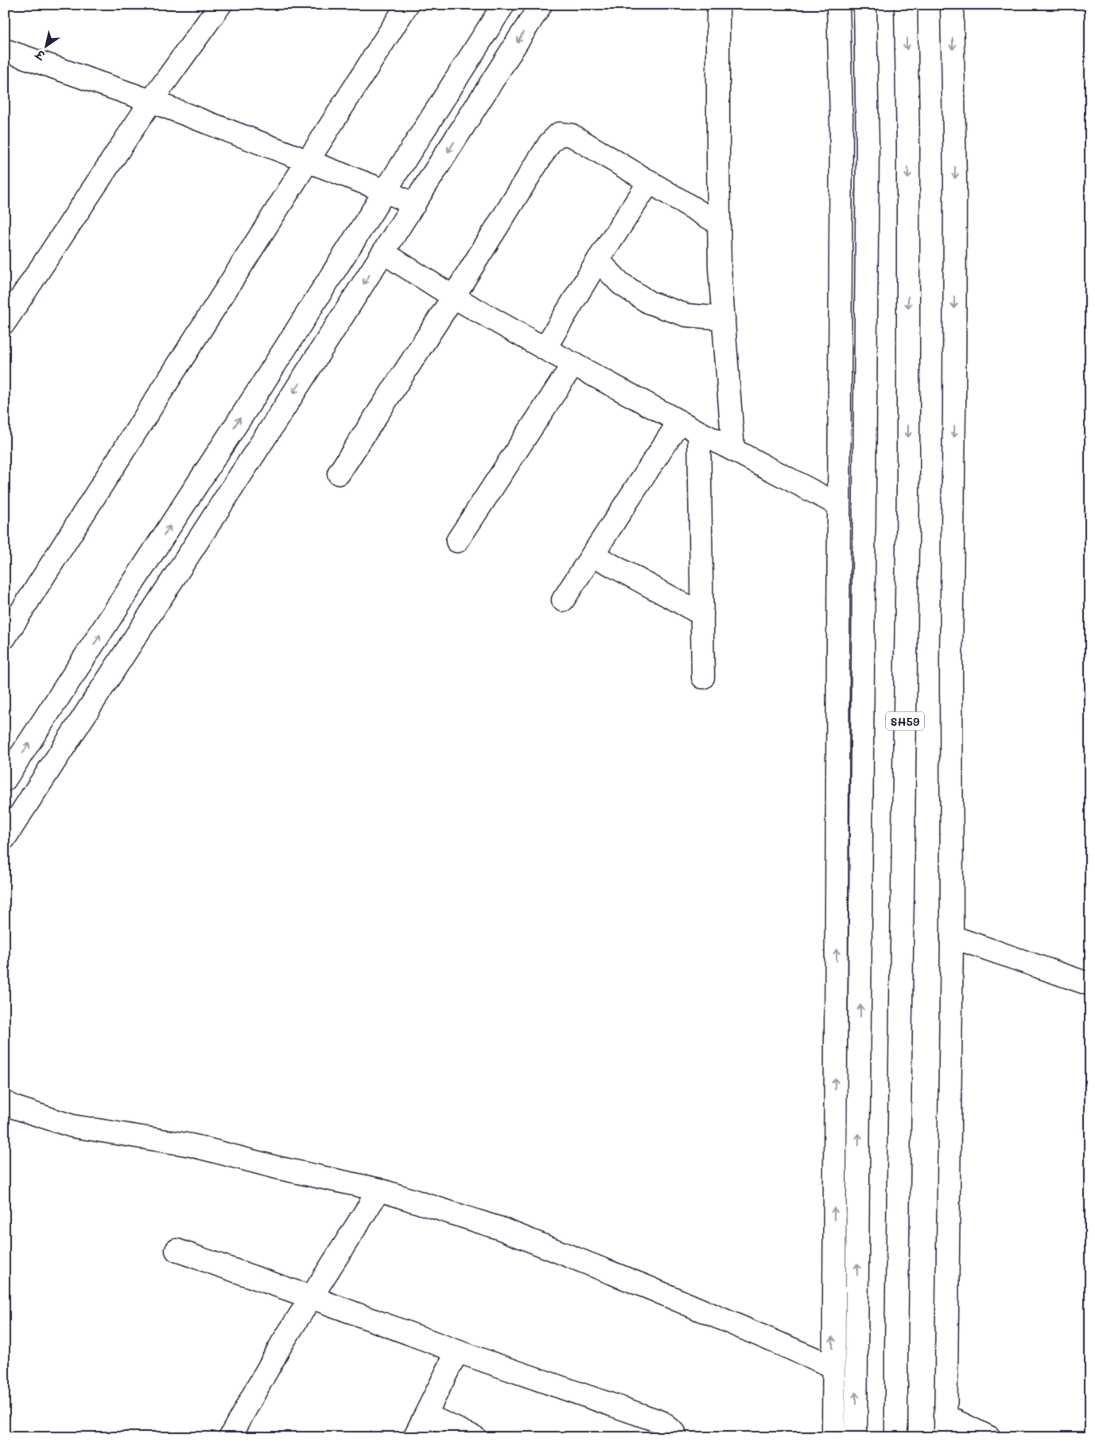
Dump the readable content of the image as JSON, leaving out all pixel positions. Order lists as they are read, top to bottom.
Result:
{
  "streets": {
    "main road": ["SH59"]
  },
  "north": "bottom left"
}
